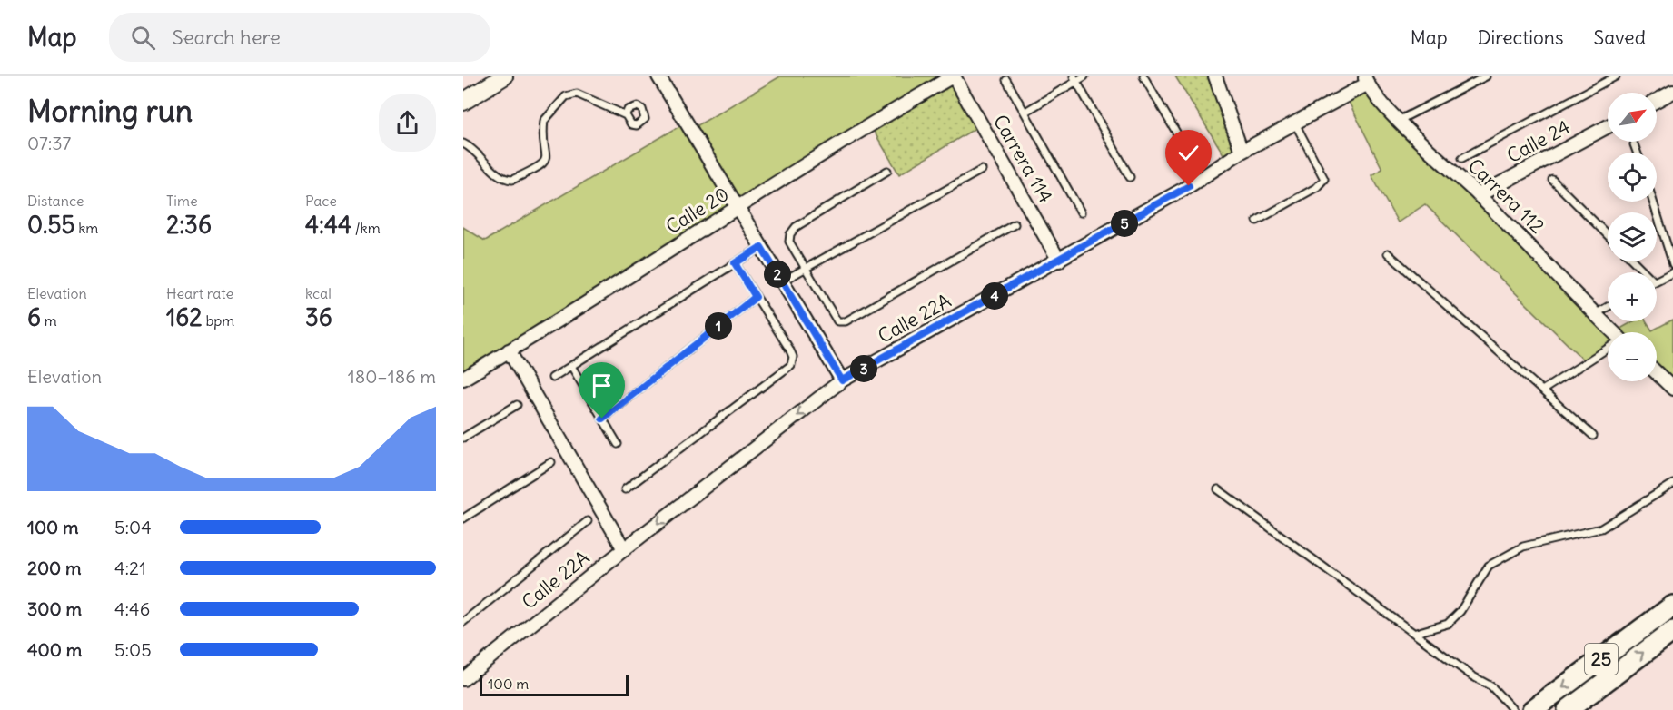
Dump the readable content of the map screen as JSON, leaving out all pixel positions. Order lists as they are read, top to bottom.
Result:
{
  "streets": {
    "highway": ["25"],
    "street": [
      "Calle 24",
      "Carrera 114",
      "Carrera 112",
      "Calle 20",
      "Calle 22A"
    ]
  },
  "crossings": [
    ["Calle 24", "Carrera 112"],
    ["Carrera 114", "Calle 20"],
    ["Carrera 114", "Calle 22A"],
    ["Carrera 112", "Calle 22A"]
  ],
  "scale_bar": "100 m",
  "north": "top right",
  "page": {
    "header": "Map",
    "search": "Search here",
    "nav": ["Map", "Directions", "Saved"],
    "heading": ["Morning run", "07:37"],
    "map_buttons": ["+", "−"],
    "stats": [
      ["Distance", "0.55 km"],
      ["Time", "2:36"],
      ["Pace", "4:44 /km"],
      ["Elevation", "6 m"],
      ["Heart rate", "162 bpm"],
      ["kcal", "36"]
    ],
    "pins": [
      "5",
      "2",
      "4",
      "1",
      "3"
    ],
    "chart": ["Elevation", "180–186 m"],
    "list": [
      {
        "name": "100 m",
        "note": "5:04"
      },
      {
        "name": "200 m",
        "note": "4:21"
      },
      {
        "name": "300 m",
        "note": "4:46"
      },
      {
        "name": "400 m",
        "note": "5:05"
      }
    ],
    "scale": "100 m"
  }
}
